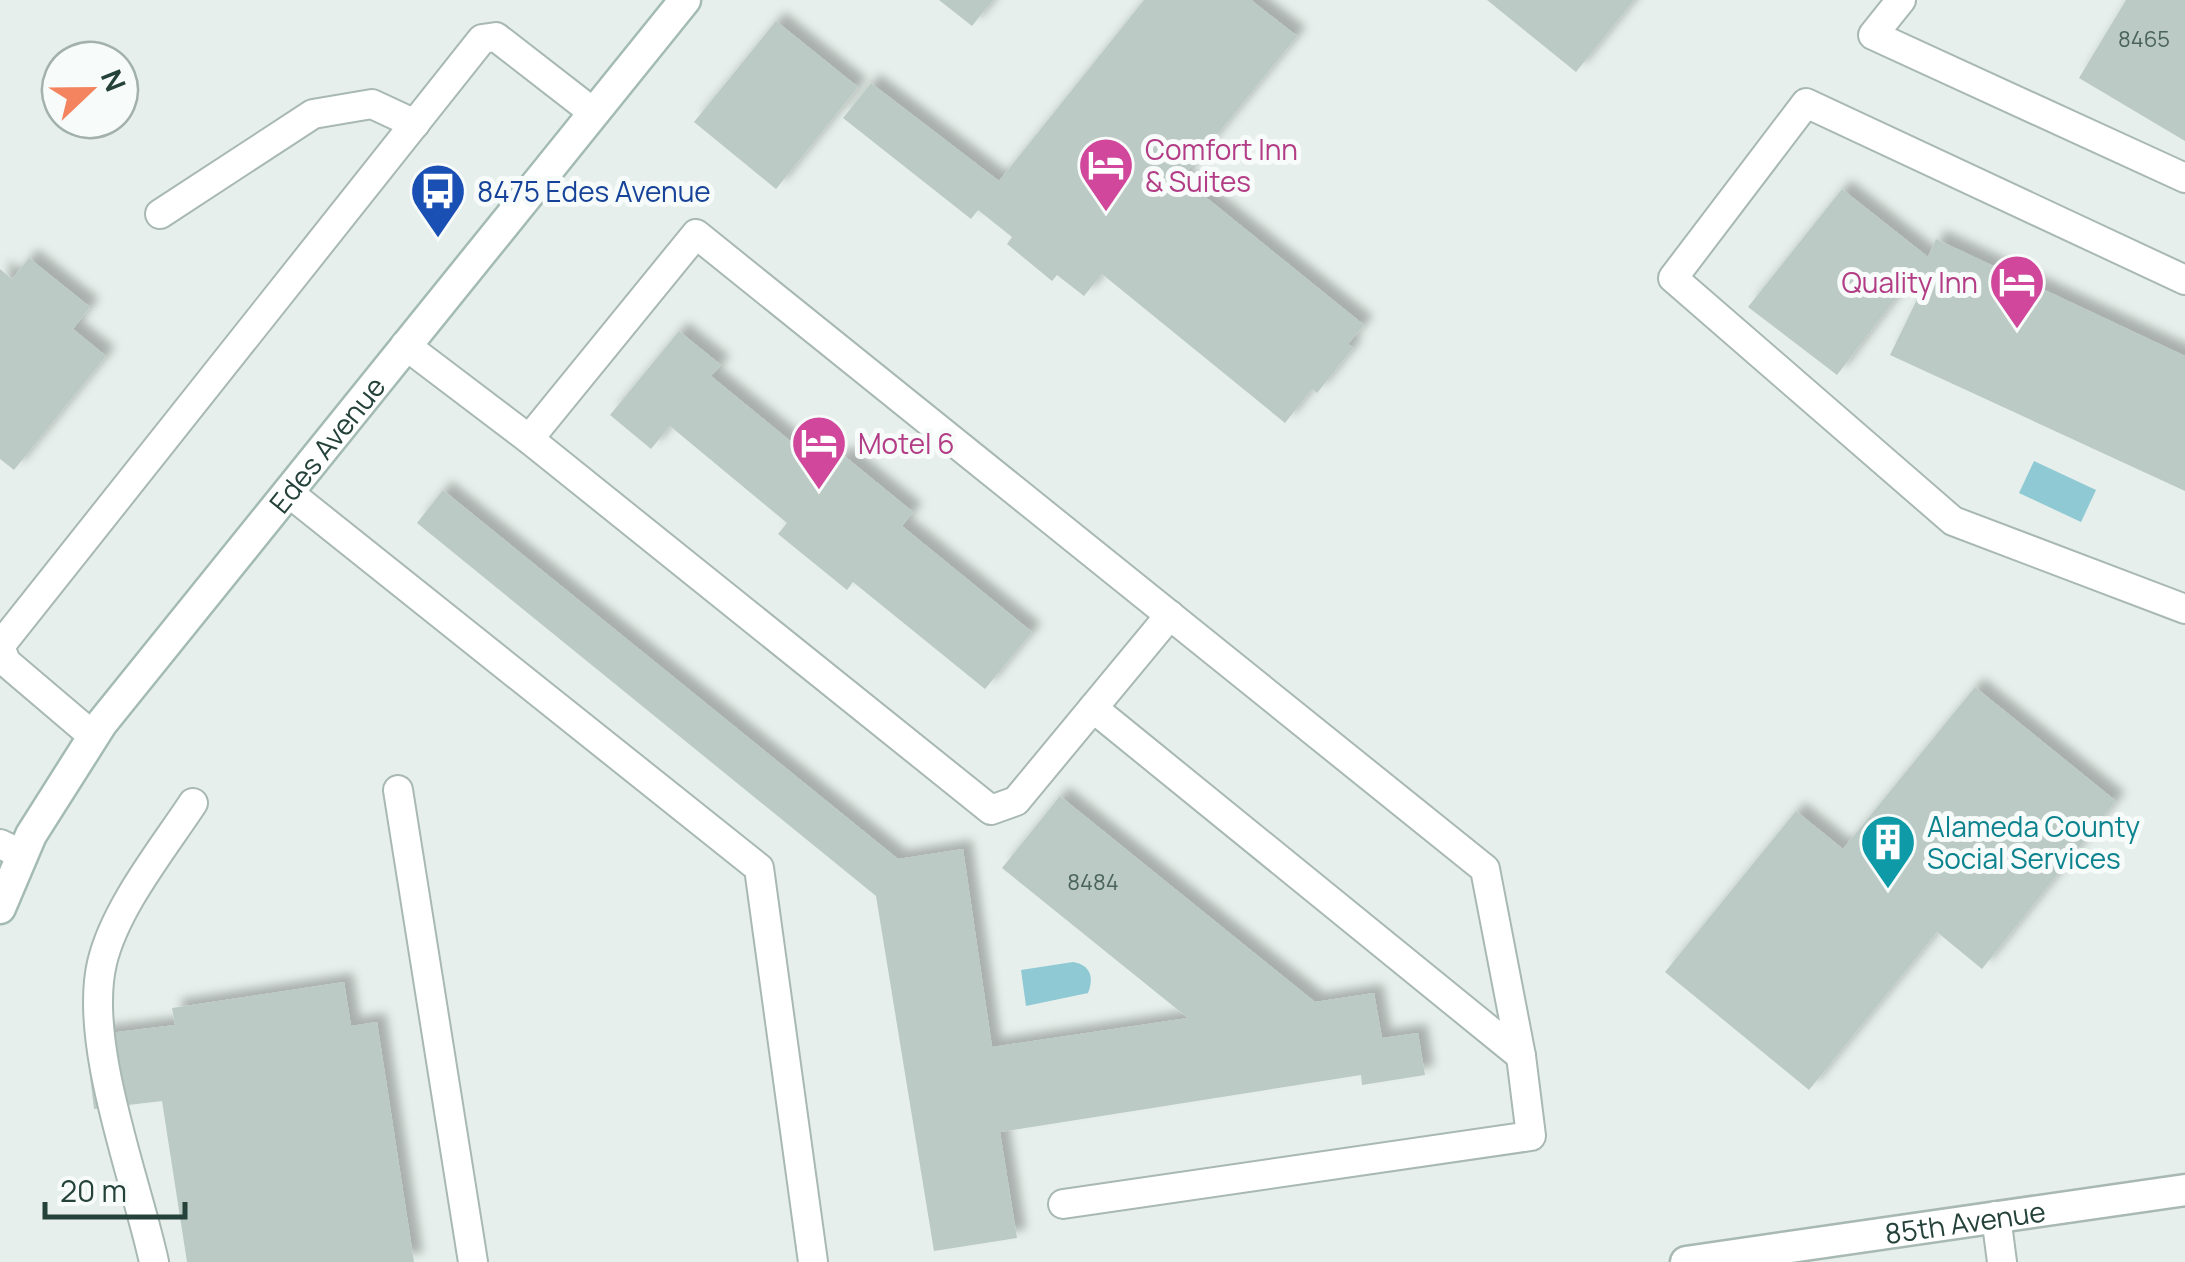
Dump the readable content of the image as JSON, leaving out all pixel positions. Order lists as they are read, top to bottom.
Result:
{
  "streets": {
    "street": ["Edes Avenue", "85th Avenue"]
  },
  "places": {
    "hotel": ["Comfort Inn & Suites", "Quality Inn", "Motel 6"],
    "bus stop": ["8475 Edes Avenue"],
    "building": ["Alameda County Social Services"]
  },
  "house_numbers": ["8465", "8484"],
  "scale_bar": "20 m",
  "north": "right"
}
